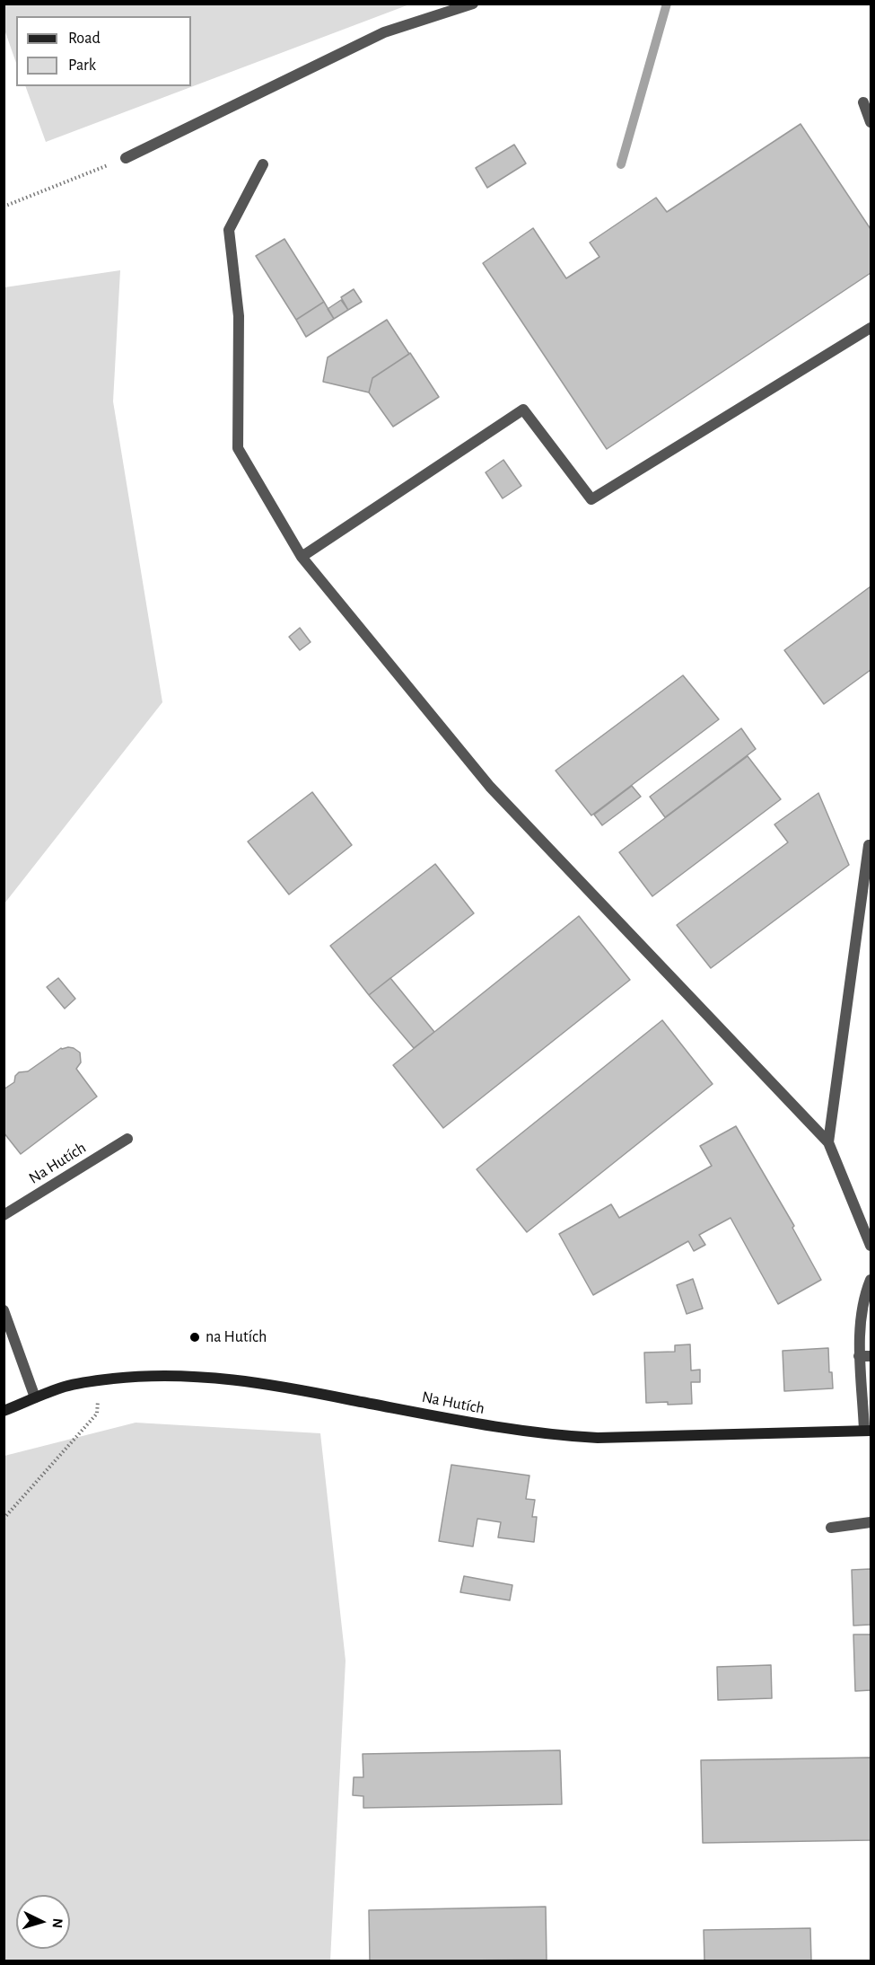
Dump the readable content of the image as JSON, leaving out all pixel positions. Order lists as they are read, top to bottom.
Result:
{
  "streets": {
    "street": ["Na Hutích"]
  },
  "places": ["na Hutích"],
  "legend": ["Road", "Park"],
  "north": "right"
}
